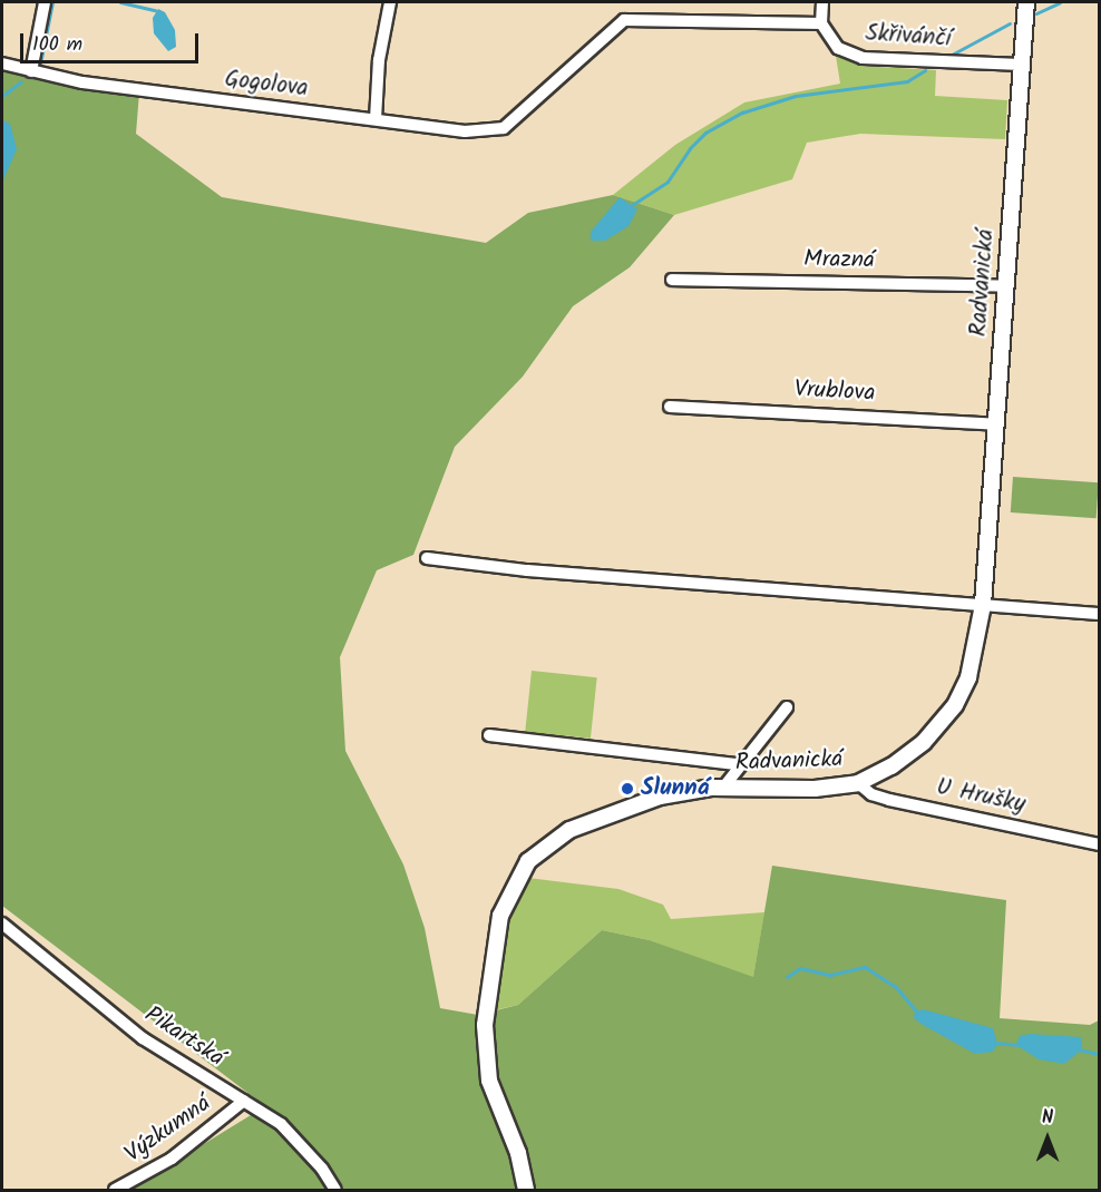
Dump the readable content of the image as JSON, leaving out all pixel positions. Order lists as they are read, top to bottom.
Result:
{
  "streets": {
    "street": [
      "Skřivánčí",
      "Gogolova",
      "Mrazná",
      "Radvanická",
      "Vrublova",
      "U Hrušky",
      "Pikartská",
      "Výzkumná"
    ]
  },
  "crossings": [
    ["Skřivánčí", "Gogolova"],
    ["Skřivánčí", "Radvanická"],
    ["Mrazná", "Radvanická"],
    ["Radvanická", "Vrublova"],
    ["Radvanická", "U Hrušky"],
    ["Pikartská", "Výzkumná"]
  ],
  "places": ["Slunná"],
  "scale_bar": "100 m",
  "north": "top"
}
